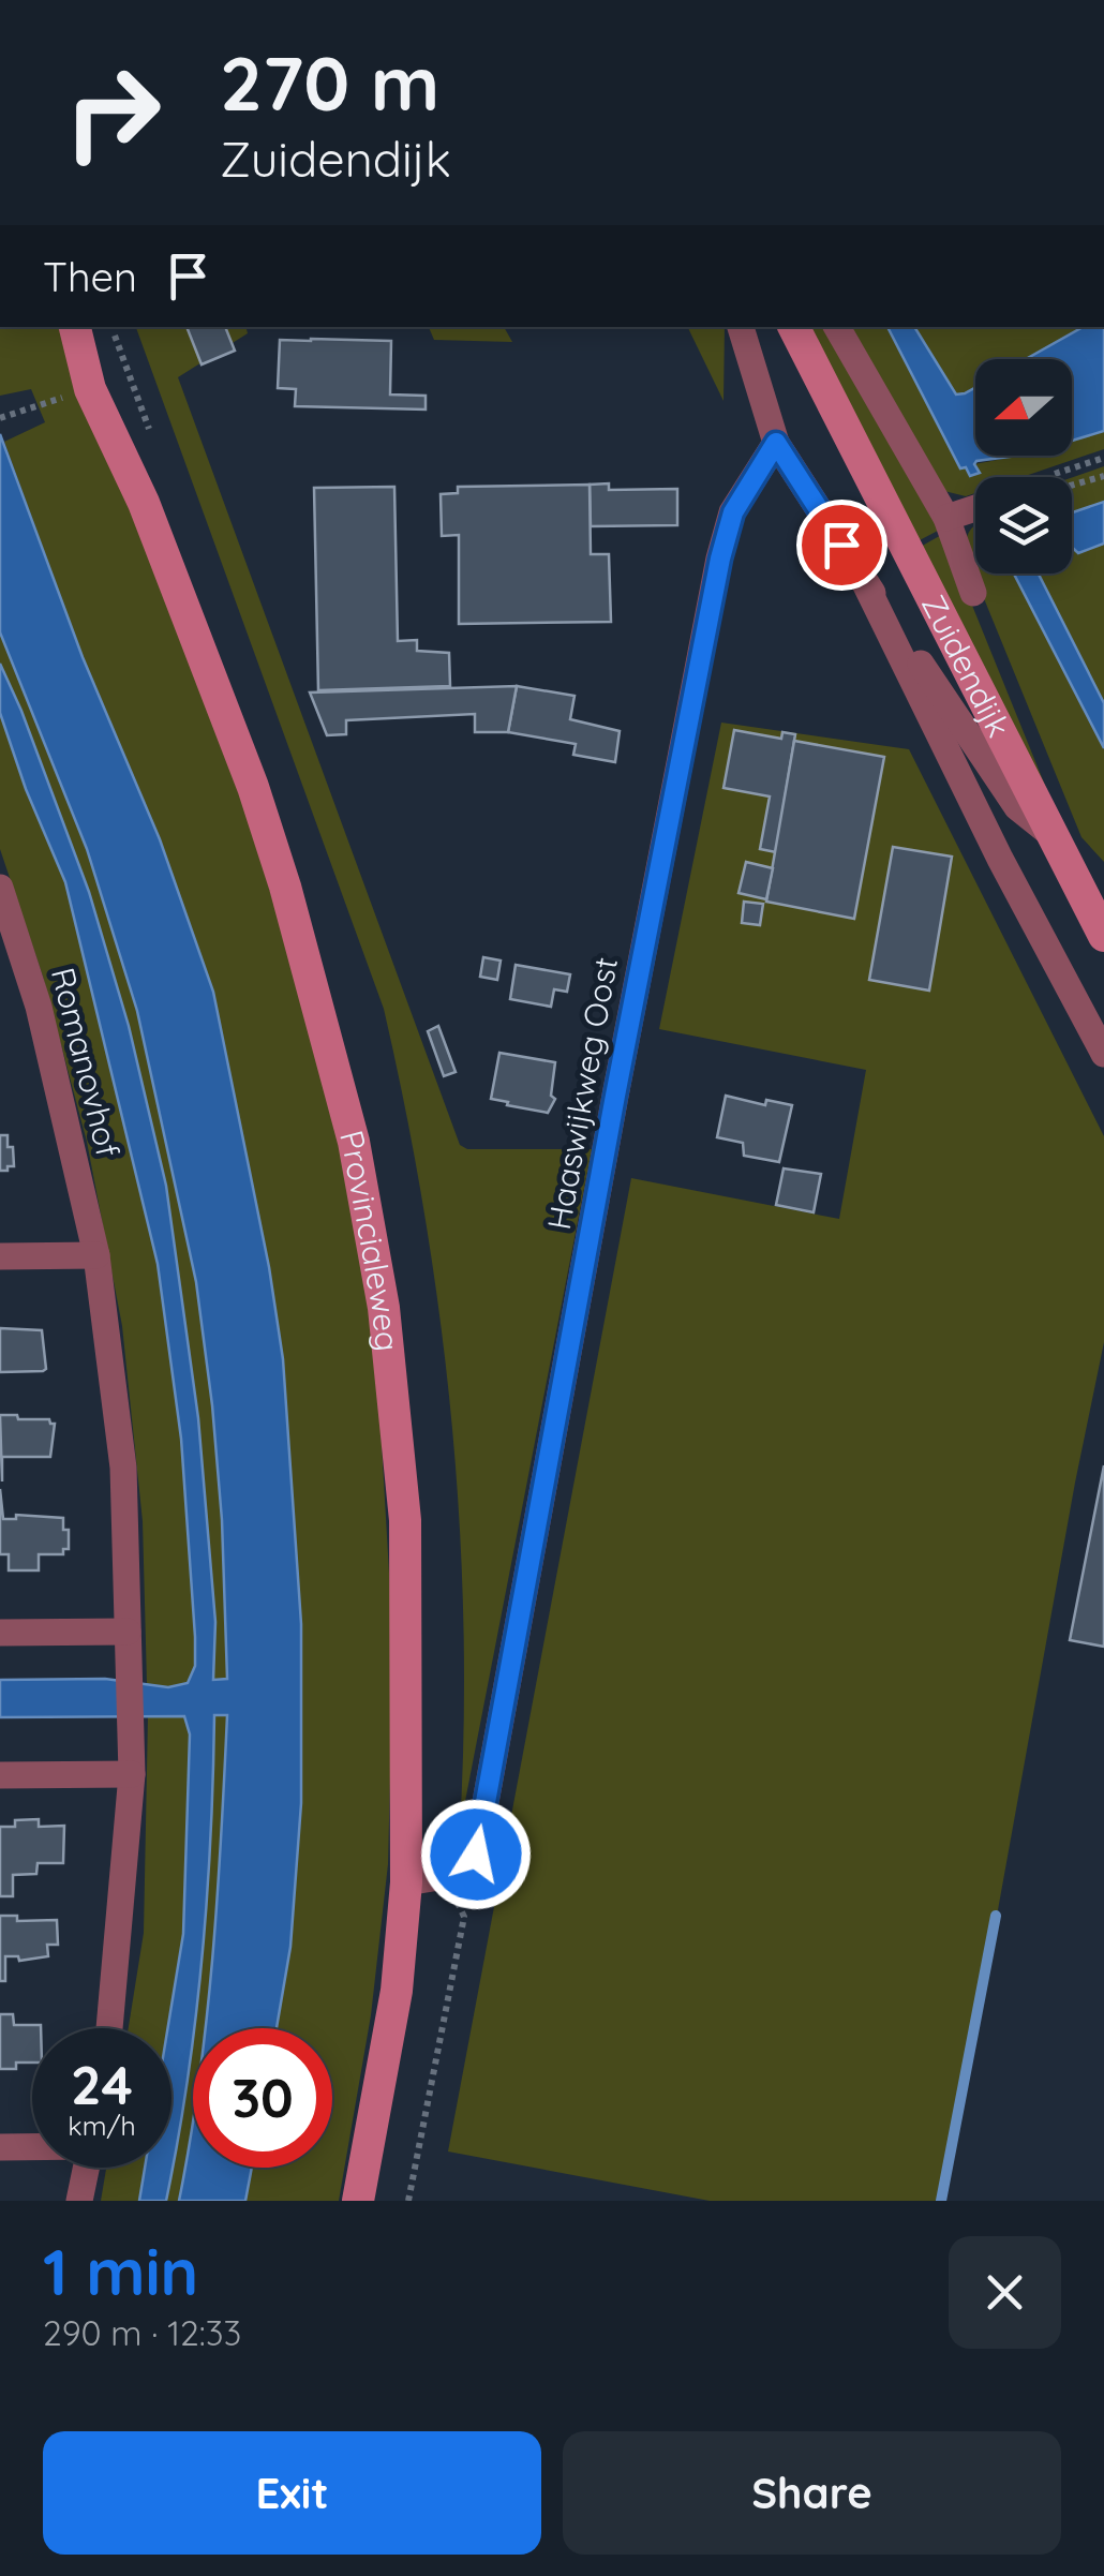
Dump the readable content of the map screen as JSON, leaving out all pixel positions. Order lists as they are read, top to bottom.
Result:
{
  "streets": {
    "main road": ["Zuidendijk", "Provincialeweg"],
    "street": ["Romanovhof", "Haaswijkweg Oost"]
  },
  "crossings": [
    ["Zuidendijk", "Haaswijkweg Oost"]
  ],
  "north": "left",
  "page": {
    "turn": ["270 m", "Zuidendijk"],
    "then": "Then",
    "speed": "24 km/h",
    "limit": "30",
    "heading": ["1 min", "290 m · 12:33"],
    "buttons": ["Exit", "Share"]
  }
}
